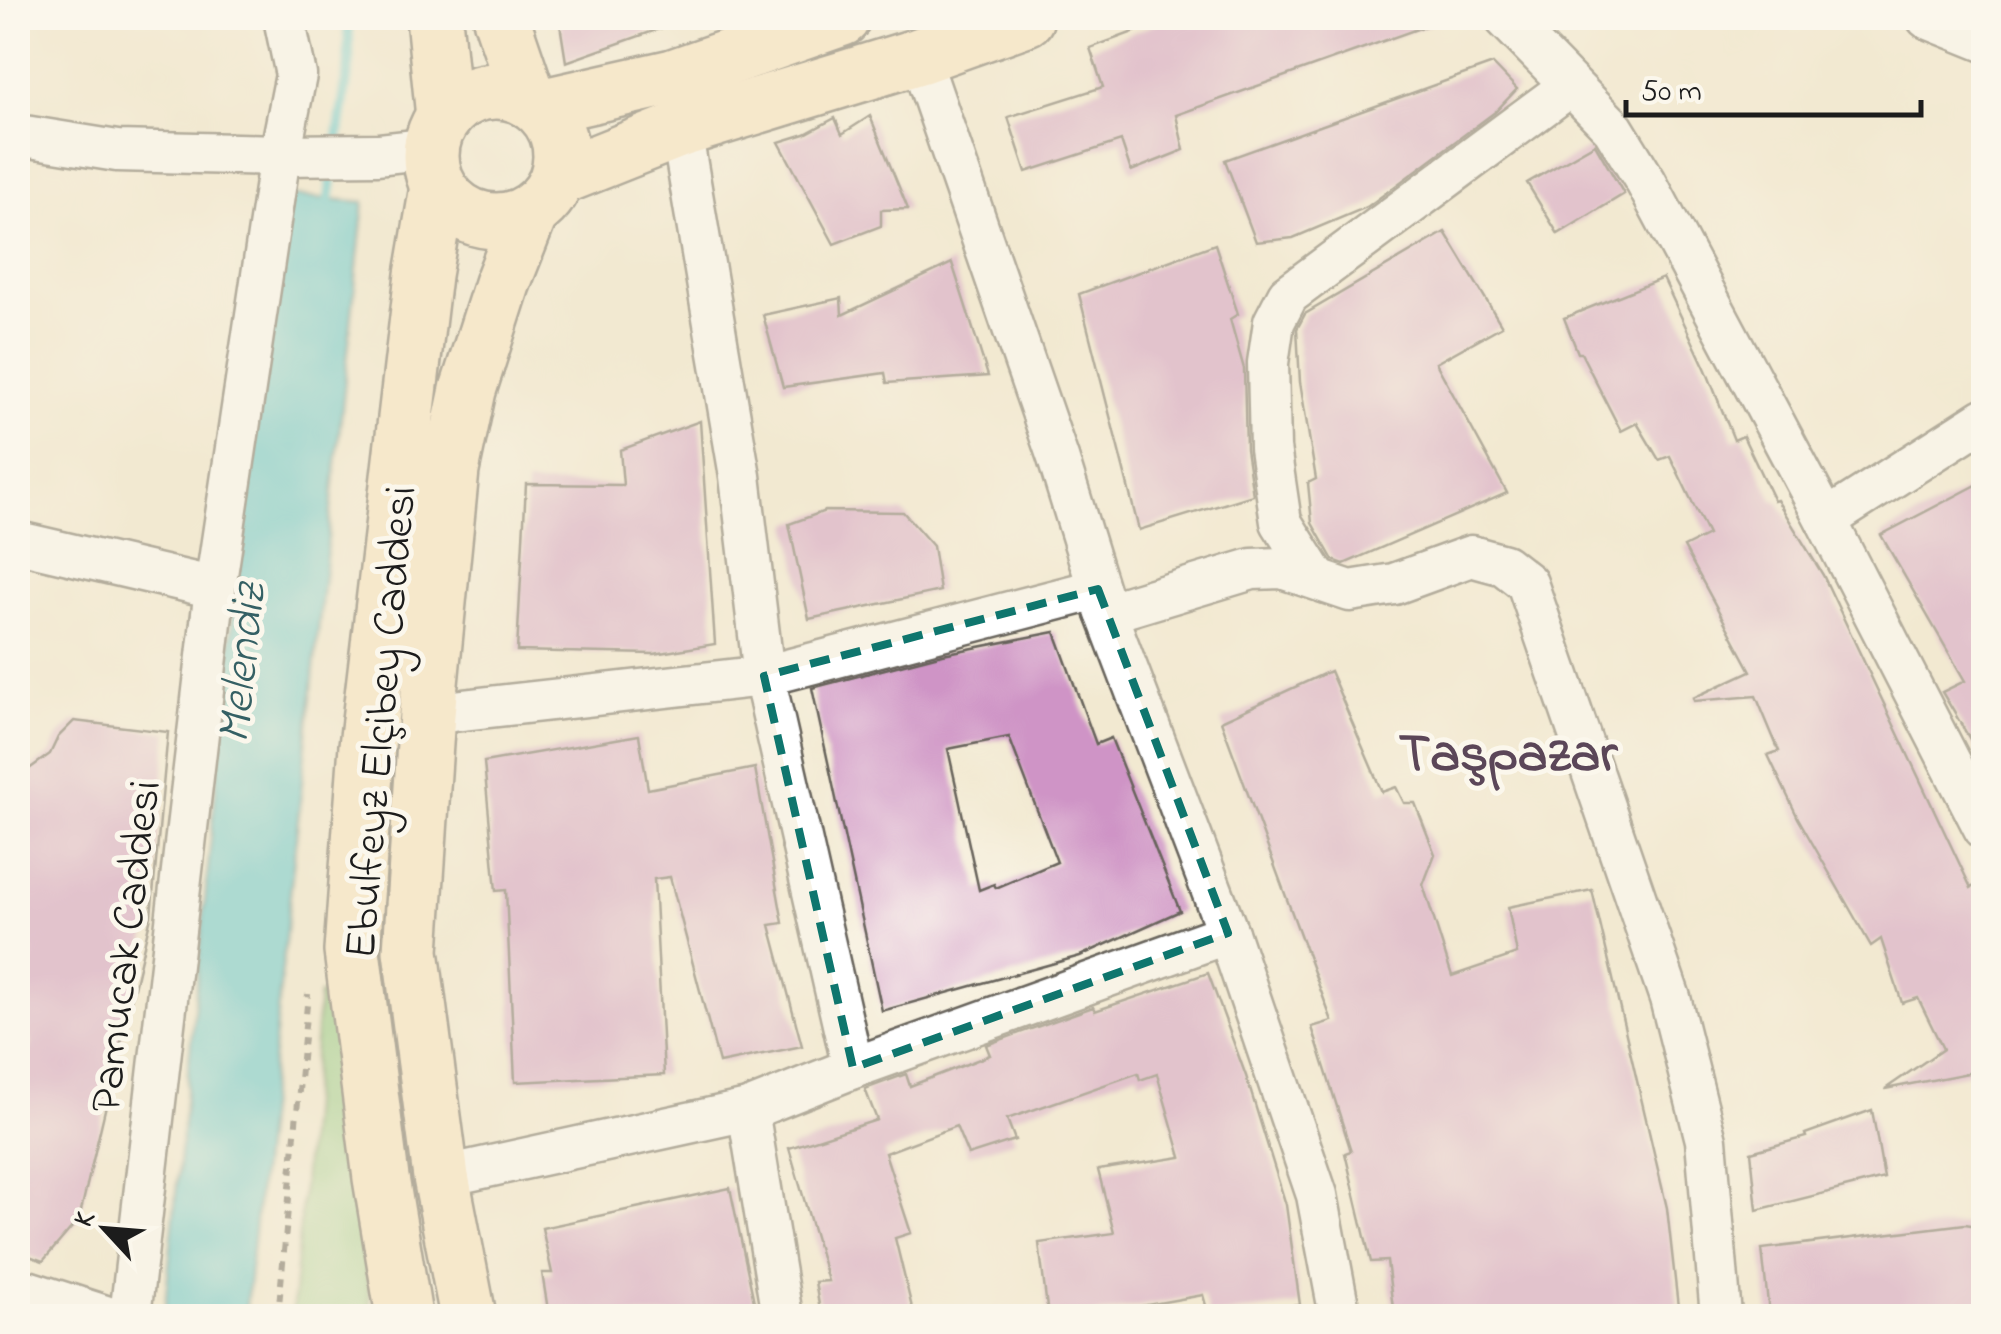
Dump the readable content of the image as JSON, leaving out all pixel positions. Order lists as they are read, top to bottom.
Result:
{
  "streets": {
    "main road": ["Ebulfeyz Elçibey Caddesi"],
    "street": ["Pamucak Caddesi"]
  },
  "districts": ["Taşpazar"],
  "water": ["Melendiz"],
  "scale_bar": "50 m",
  "north": "top left"
}
